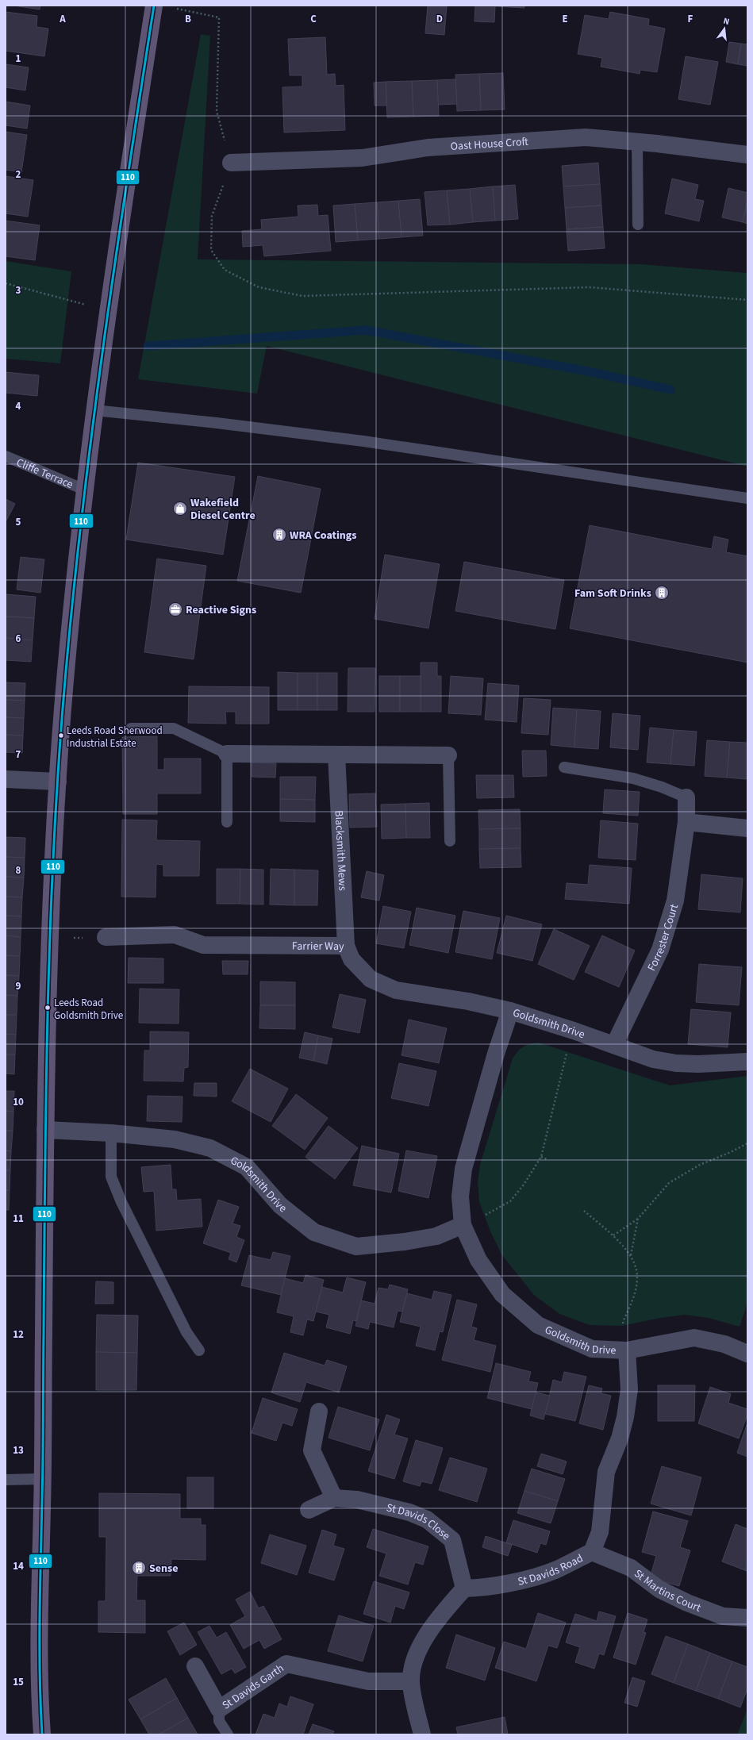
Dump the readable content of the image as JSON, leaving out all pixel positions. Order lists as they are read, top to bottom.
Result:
{
  "streets": {
    "street": [
      "Oast House Croft",
      "Blacksmith Mews",
      "Forrester Court",
      "Farrier Way",
      "Goldsmith Drive",
      "St Davids Close",
      "St Davids Road",
      "St Martins Court",
      "St Davids Garth"
    ],
    "lane": ["Cliffe Terrace"]
  },
  "crossings": [
    ["Blacksmith Mews", "Farrier Way"],
    ["Forrester Court", "Goldsmith Drive"],
    ["Farrier Way", "Goldsmith Drive"],
    ["Goldsmith Drive", "St Davids Road"],
    ["St Davids Close", "St Davids Road"],
    ["St Davids Road", "St Martins Court"]
  ],
  "places": {
    "shop": ["Wakefield Diesel Centre"],
    "building": ["WRA Coatings", "Fam Soft Drinks", "Sense"],
    "office": ["Reactive Signs"],
    "other": ["Leeds Road Sherwood Industrial Estate", "Leeds Road Goldsmith Drive"]
  },
  "lines": ["transit line 110"],
  "north": "top",
  "grid": {
    "columns": [
      "A",
      "B",
      "C",
      "D",
      "E",
      "F"
    ],
    "rows": [
      "1",
      "2",
      "3",
      "4",
      "5",
      "6",
      "7",
      "8",
      "9",
      "10",
      "11",
      "12",
      "13",
      "14",
      "15"
    ]
  }
}
